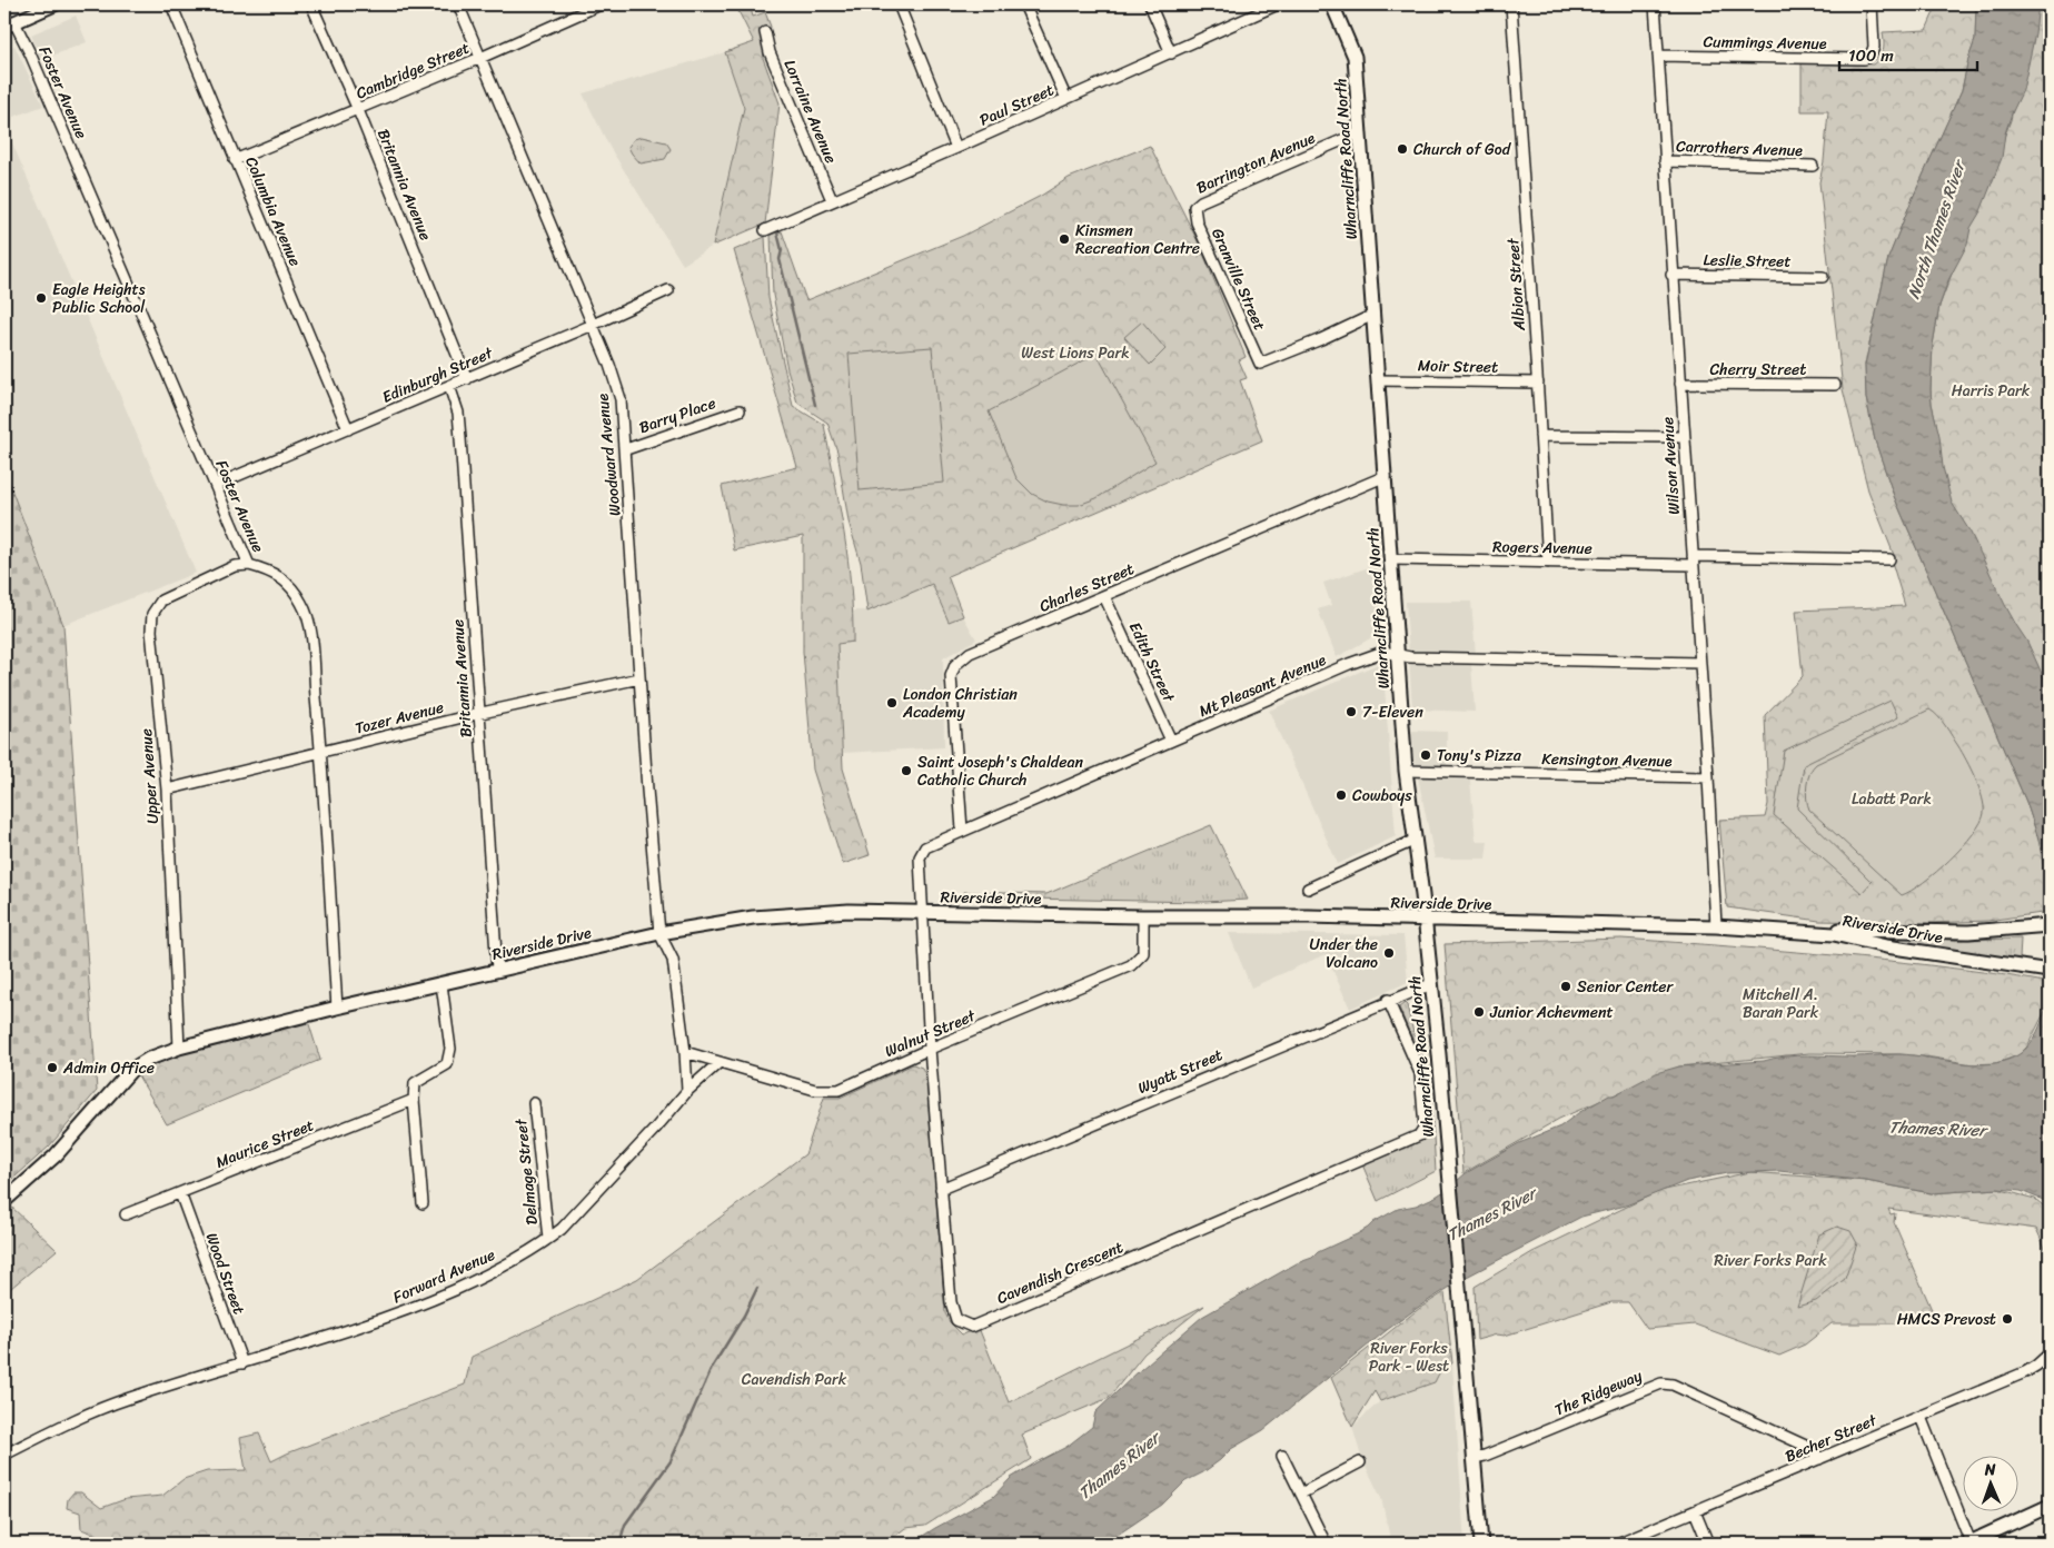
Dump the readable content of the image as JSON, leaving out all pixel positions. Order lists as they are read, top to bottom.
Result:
{
  "streets": {
    "main road": ["Wharncliffe Road North", "Riverside Drive"],
    "street": [
      "Cummings Avenue",
      "Cambridge Street",
      "Foster Avenue",
      "Paul Street",
      "Lorraine Avenue",
      "Carrothers Avenue",
      "Barrington Avenue",
      "Britannia Avenue",
      "Columbia Avenue",
      "Leslie Street",
      "Granville Street",
      "Albion Street",
      "Moir Street",
      "Cherry Street",
      "Edinburgh Street",
      "Barry Place",
      "Woodward Avenue",
      "Wilson Avenue",
      "Rogers Avenue",
      "Charles Street",
      "Edith Street",
      "Mt Pleasant Avenue",
      "Tozer Avenue",
      "Kensington Avenue",
      "Upper Avenue",
      "Walnut Street",
      "Wyatt Street",
      "Maurice Street",
      "Delmage Street",
      "Cavendish Crescent",
      "Wood Street",
      "Forward Avenue",
      "The Ridgeway",
      "Becher Street"
    ]
  },
  "crossings": [
    ["Cummings Avenue", "Wilson Avenue"],
    ["Cambridge Street", "Britannia Avenue"],
    ["Cambridge Street", "Columbia Avenue"],
    ["Cambridge Street", "Woodward Avenue"],
    ["Foster Avenue", "Edinburgh Street"],
    ["Foster Avenue", "Tozer Avenue"],
    ["Foster Avenue", "Upper Avenue"],
    ["Foster Avenue", "Riverside Drive"],
    ["Paul Street", "Lorraine Avenue"],
    ["Carrothers Avenue", "Wilson Avenue"],
    ["Wharncliffe Road North", "Barrington Avenue"],
    ["Wharncliffe Road North", "Granville Street"],
    ["Wharncliffe Road North", "Moir Street"],
    ["Wharncliffe Road North", "Rogers Avenue"],
    ["Wharncliffe Road North", "Charles Street"],
    ["Wharncliffe Road North", "Mt Pleasant Avenue"],
    ["Wharncliffe Road North", "Kensington Avenue"],
    ["Wharncliffe Road North", "Riverside Drive"],
    ["Wharncliffe Road North", "Wyatt Street"],
    ["Wharncliffe Road North", "The Ridgeway"],
    ["Barrington Avenue", "Granville Street"],
    ["Britannia Avenue", "Edinburgh Street"],
    ["Britannia Avenue", "Tozer Avenue"],
    ["Britannia Avenue", "Riverside Drive"],
    ["Columbia Avenue", "Edinburgh Street"],
    ["Leslie Street", "Wilson Avenue"],
    ["Albion Street", "Moir Street"],
    ["Albion Street", "Rogers Avenue"],
    ["Cherry Street", "Wilson Avenue"],
    ["Edinburgh Street", "Woodward Avenue"],
    ["Barry Place", "Woodward Avenue"],
    ["Woodward Avenue", "Tozer Avenue"],
    ["Woodward Avenue", "Riverside Drive"],
    ["Wilson Avenue", "Rogers Avenue"],
    ["Wilson Avenue", "Mt Pleasant Avenue"],
    ["Wilson Avenue", "Kensington Avenue"],
    ["Wilson Avenue", "Riverside Drive"],
    ["Charles Street", "Edith Street"],
    ["Charles Street", "Mt Pleasant Avenue"],
    ["Edith Street", "Mt Pleasant Avenue"],
    ["Mt Pleasant Avenue", "Riverside Drive"],
    ["Mt Pleasant Avenue", "Cavendish Crescent"],
    ["Tozer Avenue", "Upper Avenue"],
    ["Upper Avenue", "Riverside Drive"],
    ["Riverside Drive", "Walnut Street"],
    ["Riverside Drive", "Cavendish Crescent"],
    ["Walnut Street", "Cavendish Crescent"],
    ["Walnut Street", "Forward Avenue"],
    ["Wyatt Street", "Cavendish Crescent"],
    ["Maurice Street", "Wood Street"],
    ["Delmage Street", "Forward Avenue"],
    ["Wood Street", "Forward Avenue"],
    ["The Ridgeway", "Becher Street"]
  ],
  "water": ["North Thames River", "Thames River"],
  "parks": [
    "West Lions Park",
    "Harris Park",
    "Labatt Park",
    "Mitchell A. Baran Park",
    "River Forks Park",
    "River Forks Park - West",
    "Cavendish Park"
  ],
  "places": [
    "Church of God",
    "Kinsmen Recreation Centre",
    "Eagle Heights Public School",
    "London Christian Academy",
    "7-Eleven",
    "Tony's Pizza",
    "Saint Joseph's Chaldean Catholic Church",
    "Cowboys",
    "Under the Volcano",
    "Senior Center",
    "Junior Achevment",
    "Admin Office",
    "HMCS Prevost"
  ],
  "scale_bar": "100 m",
  "north": "top"
}
